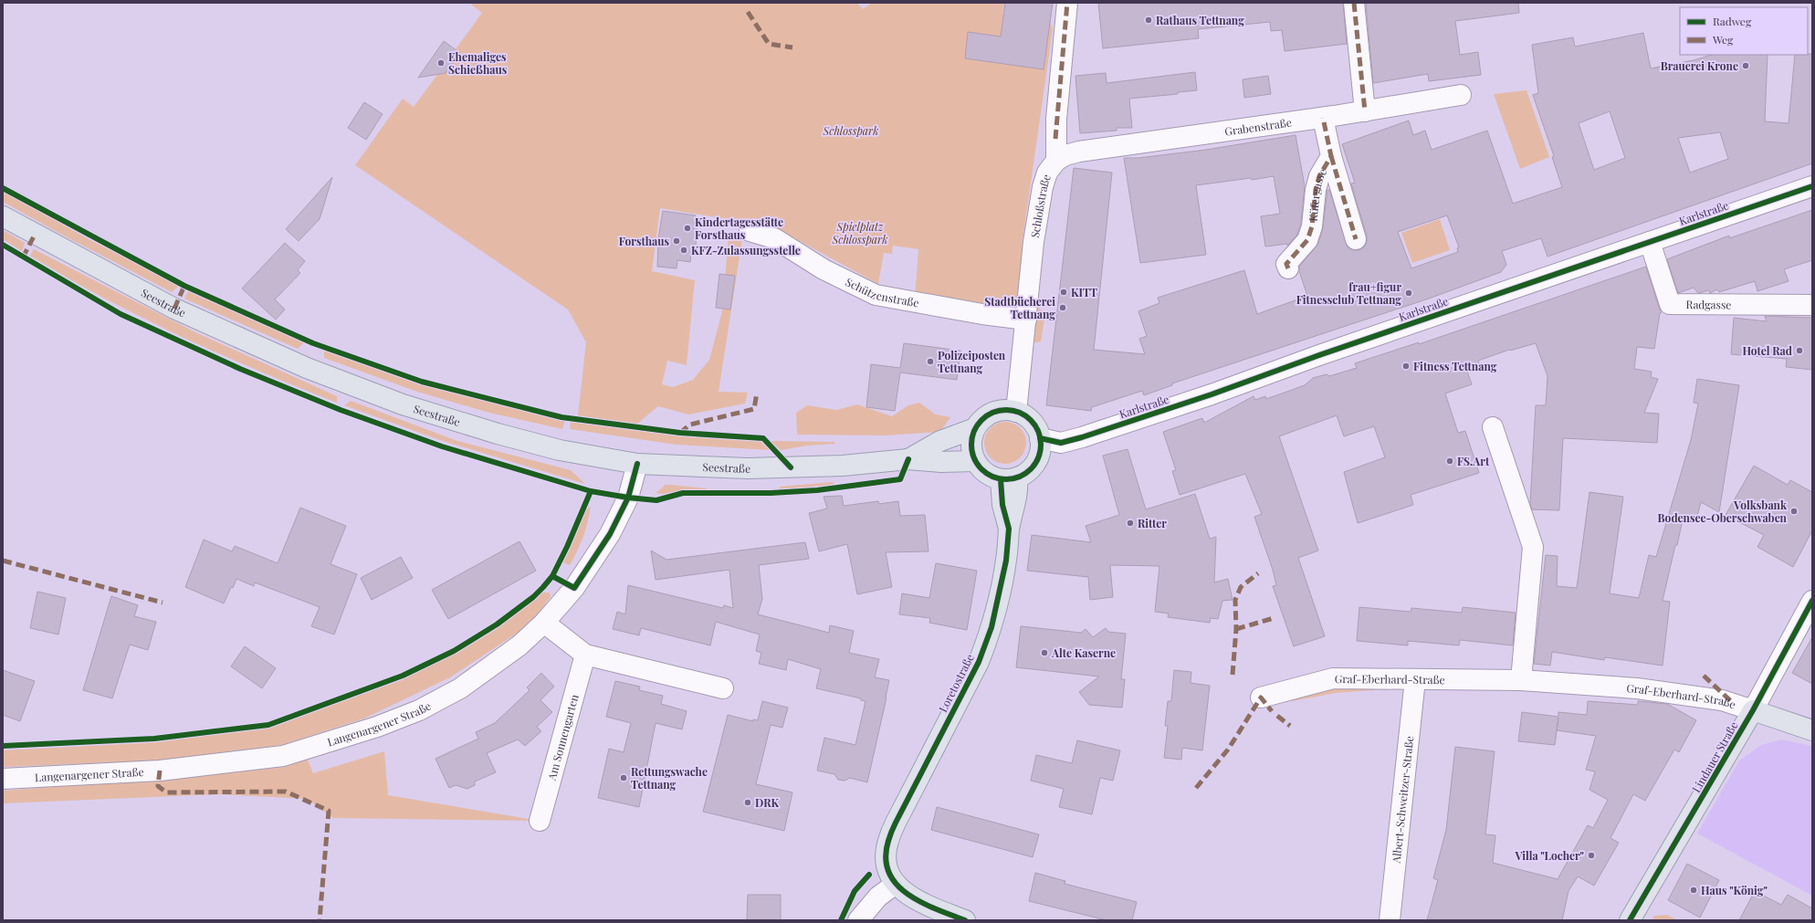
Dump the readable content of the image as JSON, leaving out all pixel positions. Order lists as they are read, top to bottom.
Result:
{
  "streets": {
    "main road": ["Seestraße", "Loretostraße", "Lindauer Straße"],
    "street": [
      "Grabenstraße",
      "Küfergasse",
      "Schloßstraße",
      "Karlstraße",
      "Schützenstraße",
      "Radgasse",
      "Graf-Eberhard-Straße",
      "Langenargener Straße",
      "Am Sonnengarten",
      "Albert-Schweitzer-Straße"
    ]
  },
  "crossings": [
    ["Grabenstraße", "Küfergasse"],
    ["Grabenstraße", "Schloßstraße"],
    ["Schloßstraße", "Karlstraße"],
    ["Schloßstraße", "Schützenstraße"],
    ["Schloßstraße", "Seestraße"],
    ["Schloßstraße", "Loretostraße"],
    ["Karlstraße", "Seestraße"],
    ["Karlstraße", "Radgasse"],
    ["Karlstraße", "Loretostraße"],
    ["Seestraße", "Loretostraße"],
    ["Seestraße", "Langenargener Straße"],
    ["Graf-Eberhard-Straße", "Lindauer Straße"],
    ["Graf-Eberhard-Straße", "Albert-Schweitzer-Straße"]
  ],
  "parks": ["Schlosspark", "Spielplatz Schlosspark"],
  "places": [
    "Rathaus Tettnang",
    "Ehemaliges Schießhaus",
    "Brauerei Krone",
    "Kindertagesstätte Forsthaus",
    "Forsthaus",
    "KFZ-Zulassungsstelle",
    "KITT",
    "frau+figur Fitnessclub Tettnang",
    "Stadtbücherei Tettnang",
    "Hotel Rad",
    "Polizeiposten Tettnang",
    "Fitness Tettnang",
    "FS.Art",
    "Volksbank Bodensee-Oberschwaben",
    "Ritter",
    "Alte Kaserne",
    "Rettungswache Tettnang",
    "DRK",
    "Villa \"Locher\"",
    "Haus \"König\""
  ],
  "legend": ["Radweg", "Weg"]
}
